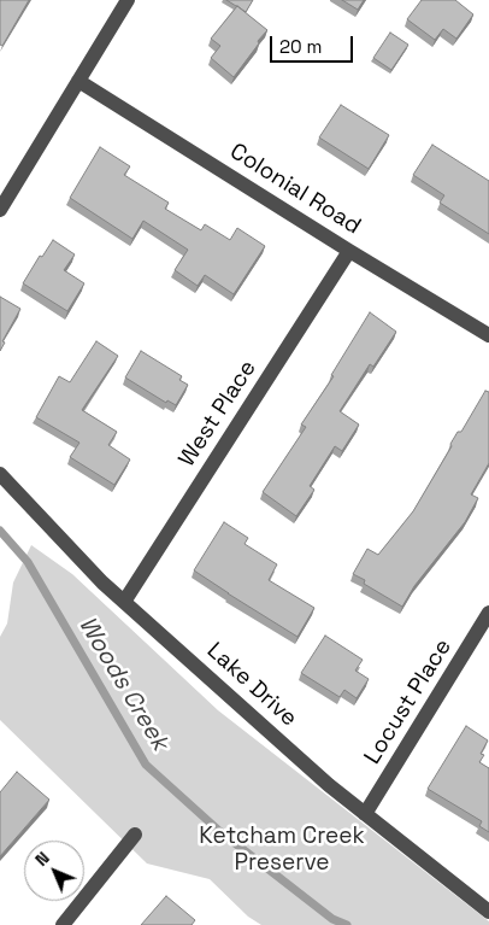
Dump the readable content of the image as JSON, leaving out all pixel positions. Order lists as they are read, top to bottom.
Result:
{
  "streets": {
    "street": [
      "Colonial Road",
      "West Place",
      "Lake Drive",
      "Locust Place"
    ]
  },
  "crossings": [
    ["Colonial Road", "West Place"],
    ["West Place", "Lake Drive"],
    ["Lake Drive", "Locust Place"]
  ],
  "water": ["Woods Creek"],
  "parks": ["Ketcham Creek Preserve"],
  "scale_bar": "20 m",
  "north": "top left"
}
